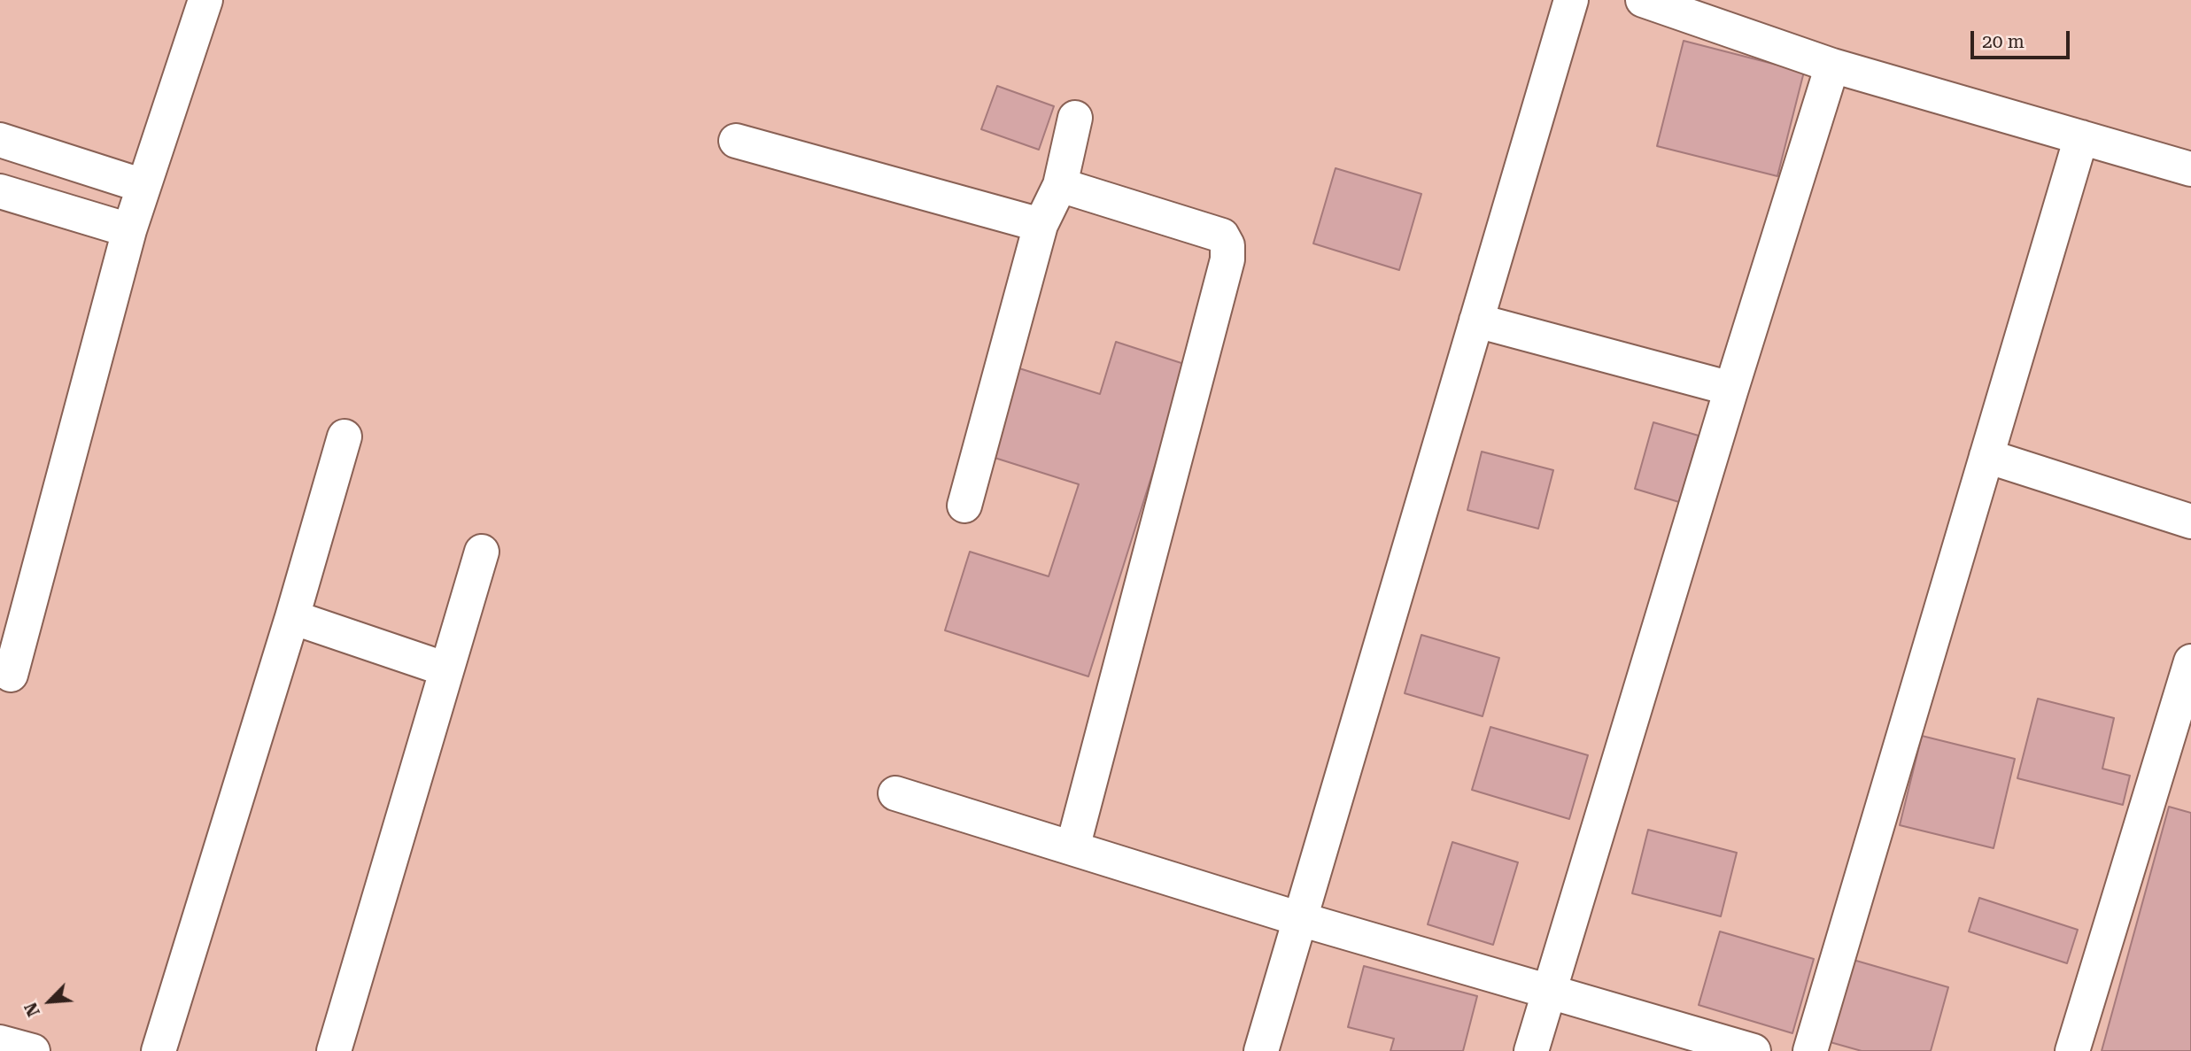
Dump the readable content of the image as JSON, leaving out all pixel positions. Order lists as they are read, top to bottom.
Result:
{
  "scale_bar": "20 m",
  "north": "bottom left"
}
